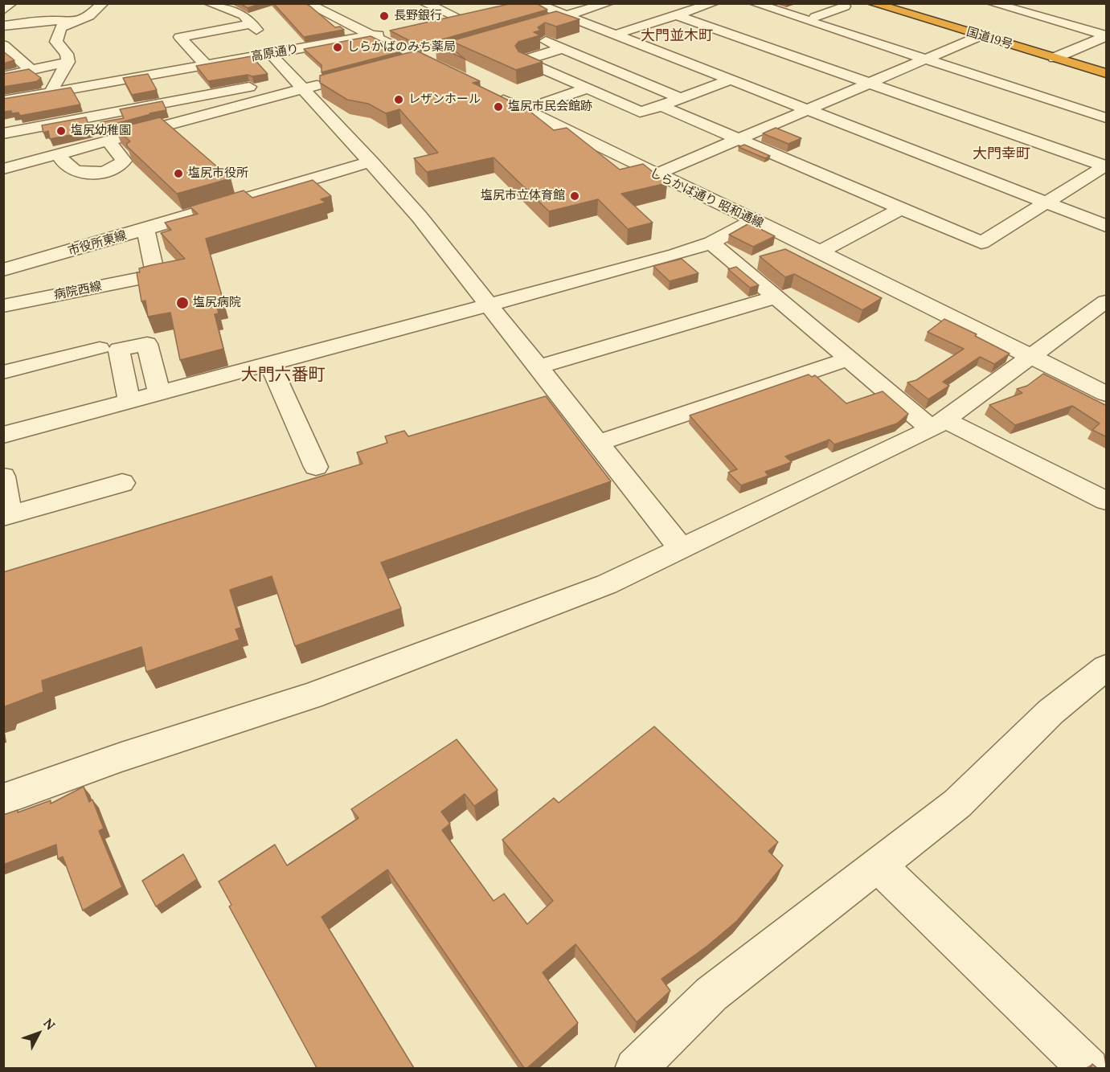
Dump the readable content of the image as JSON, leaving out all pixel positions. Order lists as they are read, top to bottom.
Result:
{
  "streets": {
    "highway": ["国道19号"],
    "street": [
      "高原通り",
      "しらかば通り 昭和通線",
      "市役所東線",
      "病院西線"
    ]
  },
  "crossings": [
    ["市役所東線", "病院西線"]
  ],
  "districts": ["大門並木町", "大門幸町", "大門六番町"],
  "places": [
    "長野銀行",
    "しらかばのみち薬局",
    "レザンホール",
    "塩尻市民会館跡",
    "塩尻幼稚園",
    "塩尻市役所",
    "塩尻市立体育館",
    "塩尻病院"
  ],
  "north": "top right"
}
